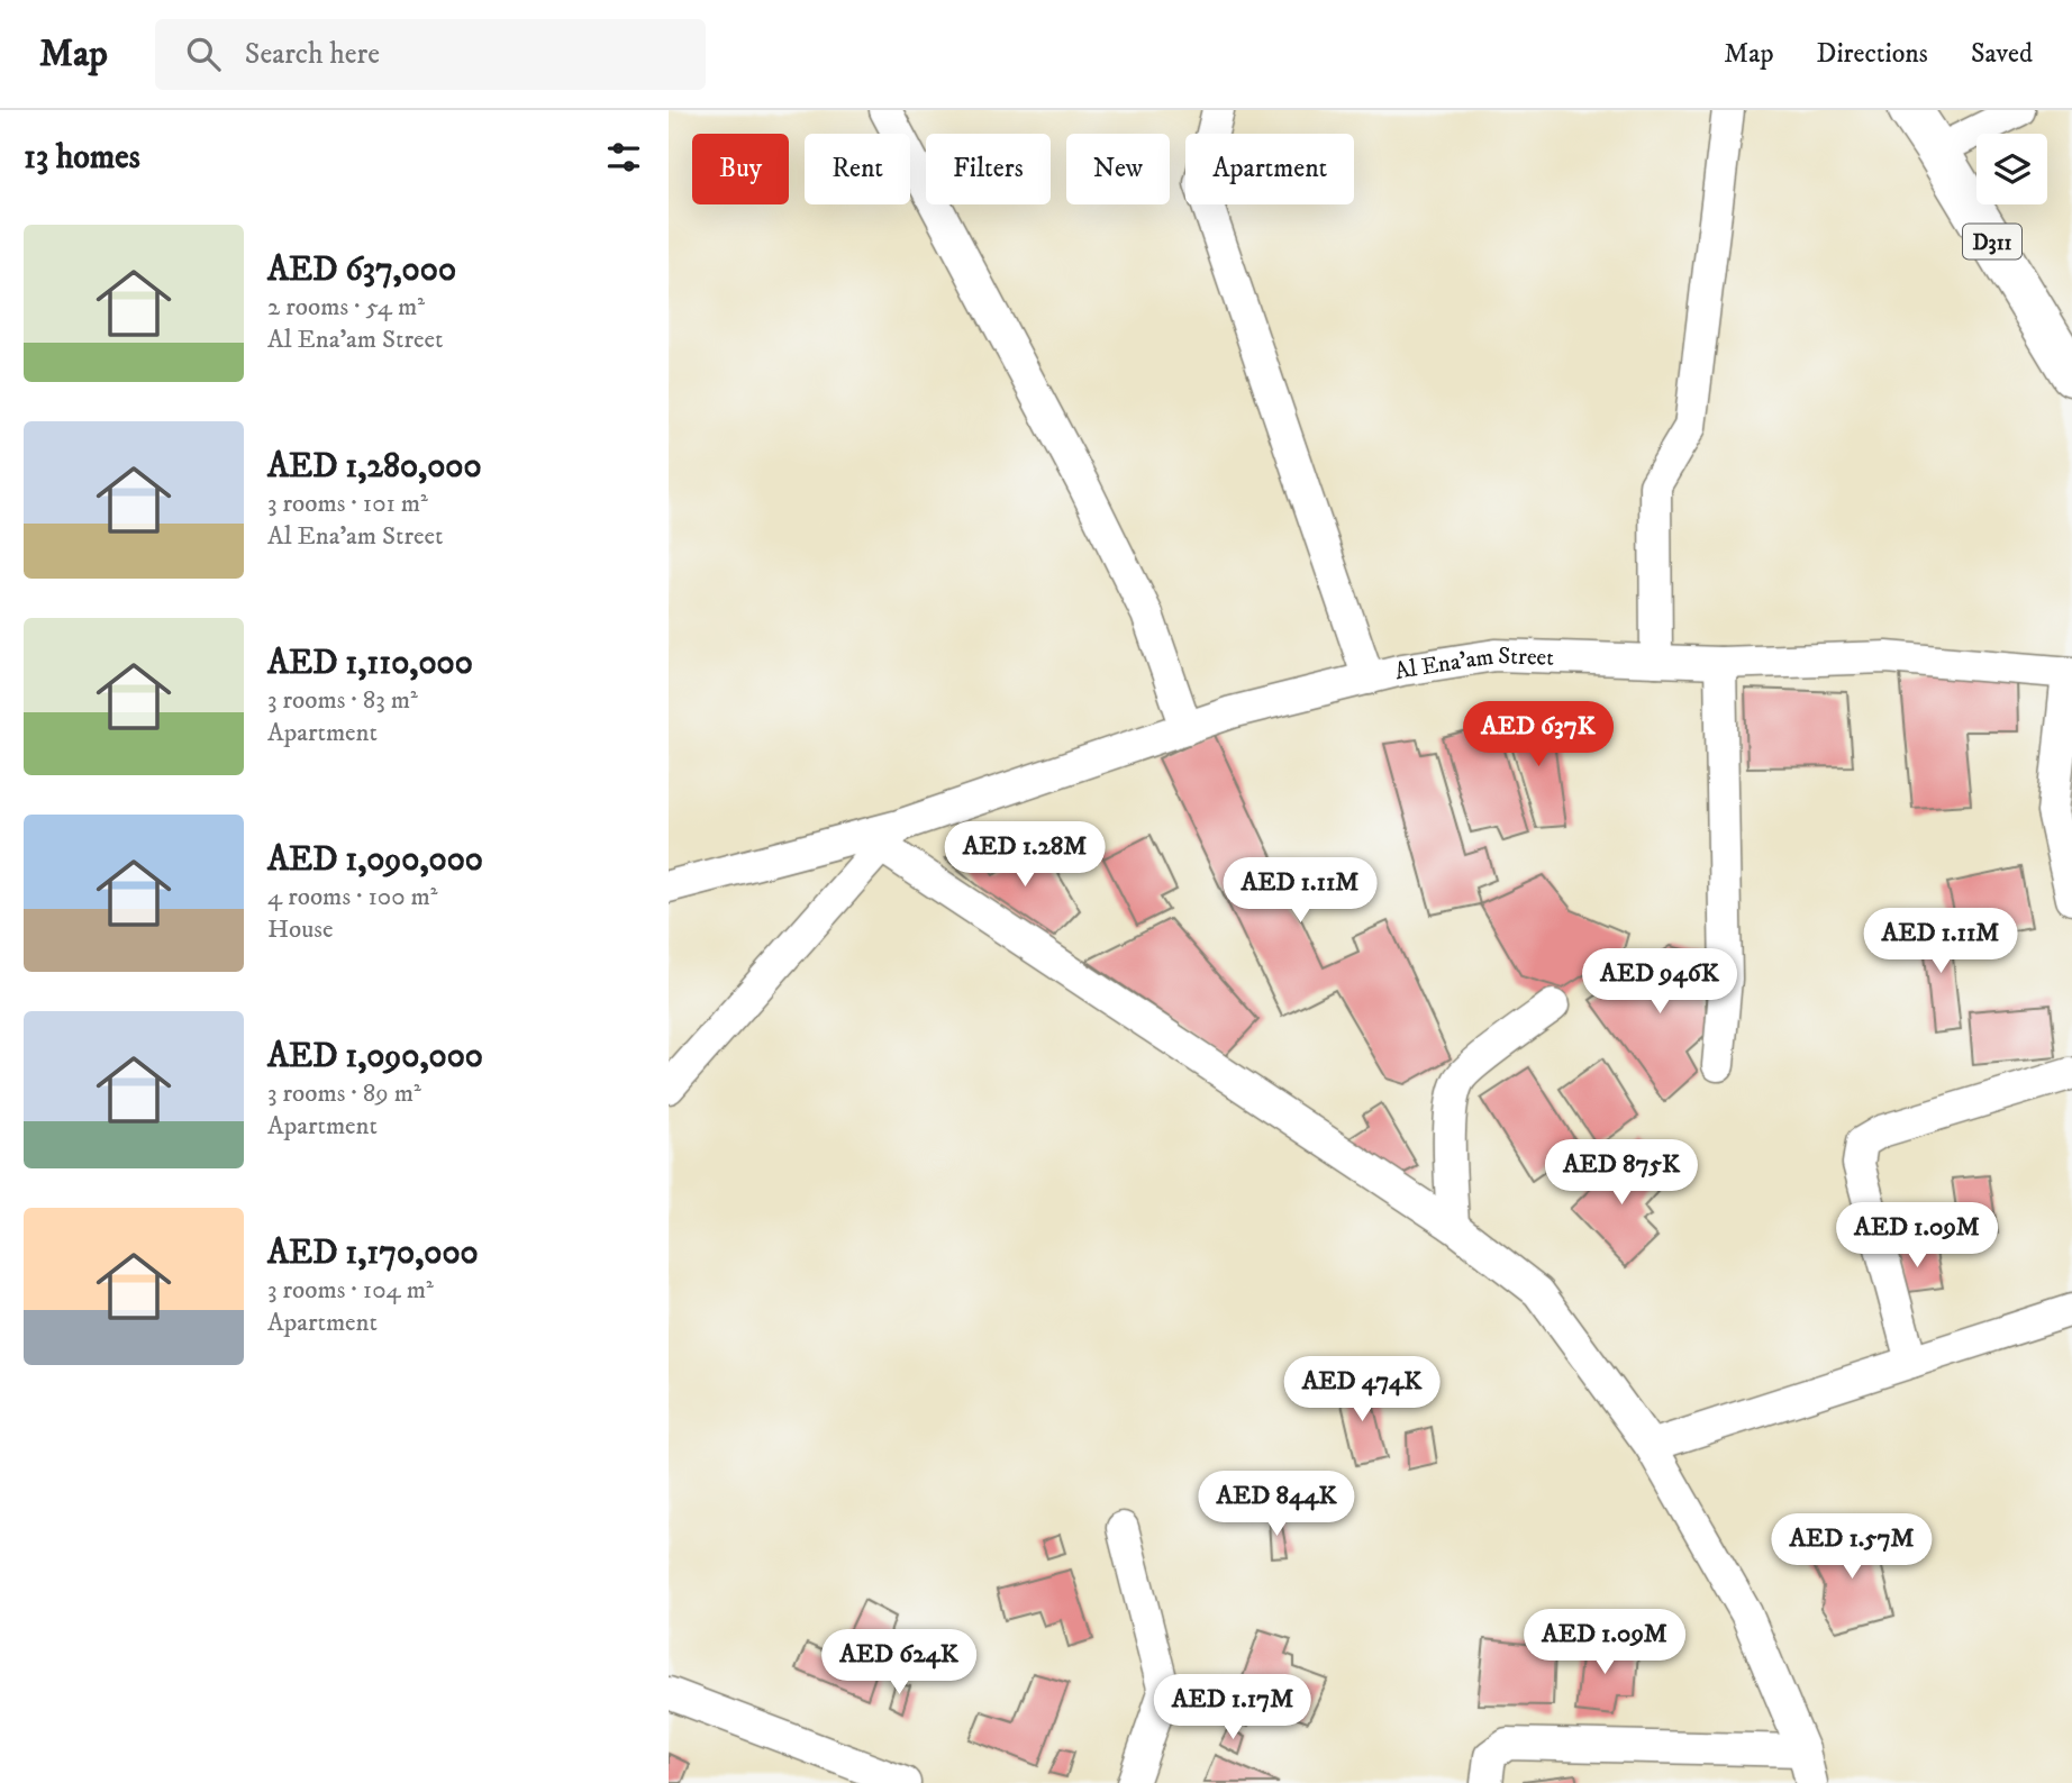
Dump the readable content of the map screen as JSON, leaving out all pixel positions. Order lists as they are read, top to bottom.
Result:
{
  "streets": {
    "main road": ["D311"],
    "street": ["Al Ena'am Street"]
  },
  "page": {
    "header": "Map",
    "search": "Search here",
    "nav": ["Map", "Directions", "Saved"],
    "heading": "13 homes",
    "chip": [
      "Buy",
      "Rent",
      "Filters",
      "New",
      "Apartment"
    ],
    "list": [
      {
        "name": "AED 637,000",
        "note": "2 rooms · 54 m² · Al Ena'am Street"
      },
      {
        "name": "AED 1,280,000",
        "note": "3 rooms · 101 m² · Al Ena'am Street"
      },
      {
        "name": "AED 1,110,000",
        "note": "3 rooms · 83 m² · Apartment"
      },
      {
        "name": "AED 1,090,000",
        "note": "4 rooms · 100 m² · House"
      },
      {
        "name": "AED 1,090,000",
        "note": "3 rooms · 89 m² · Apartment"
      },
      {
        "name": "AED 1,170,000",
        "note": "3 rooms · 104 m² · Apartment"
      }
    ],
    "price": [
      "AED 637K",
      "AED 1.28M",
      "AED 1.11M",
      "AED 1.11M",
      "AED 946K",
      "AED 875K",
      "AED 1.09M",
      "AED 474K",
      "AED 844K",
      "AED 1.57M",
      "AED 1.09M",
      "AED 624K",
      "AED 1.17M"
    ]
  }
}
